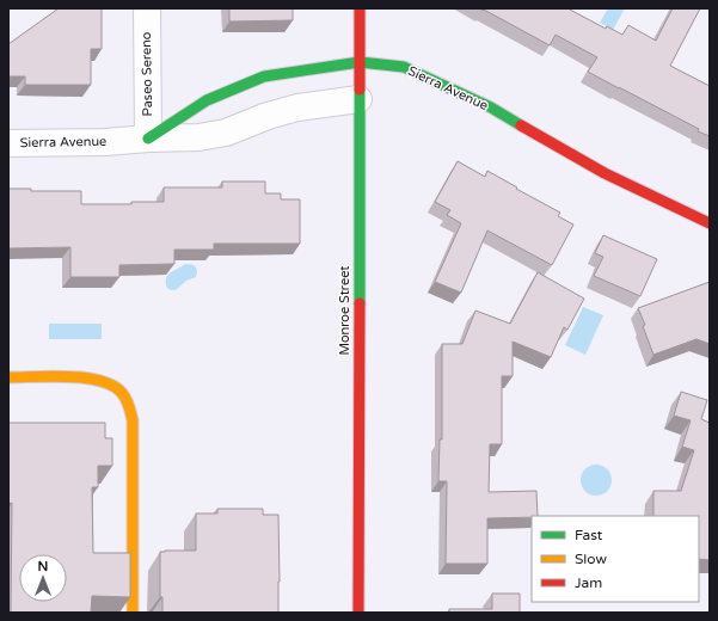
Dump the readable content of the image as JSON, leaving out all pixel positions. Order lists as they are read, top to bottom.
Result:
{
  "streets": {
    "street": ["Paseo Sereno", "Sierra Avenue", "Monroe Street"]
  },
  "crossings": [
    ["Paseo Sereno", "Sierra Avenue"],
    ["Sierra Avenue", "Monroe Street"]
  ],
  "legend": ["Fast", "Slow", "Jam"],
  "north": "top"
}
